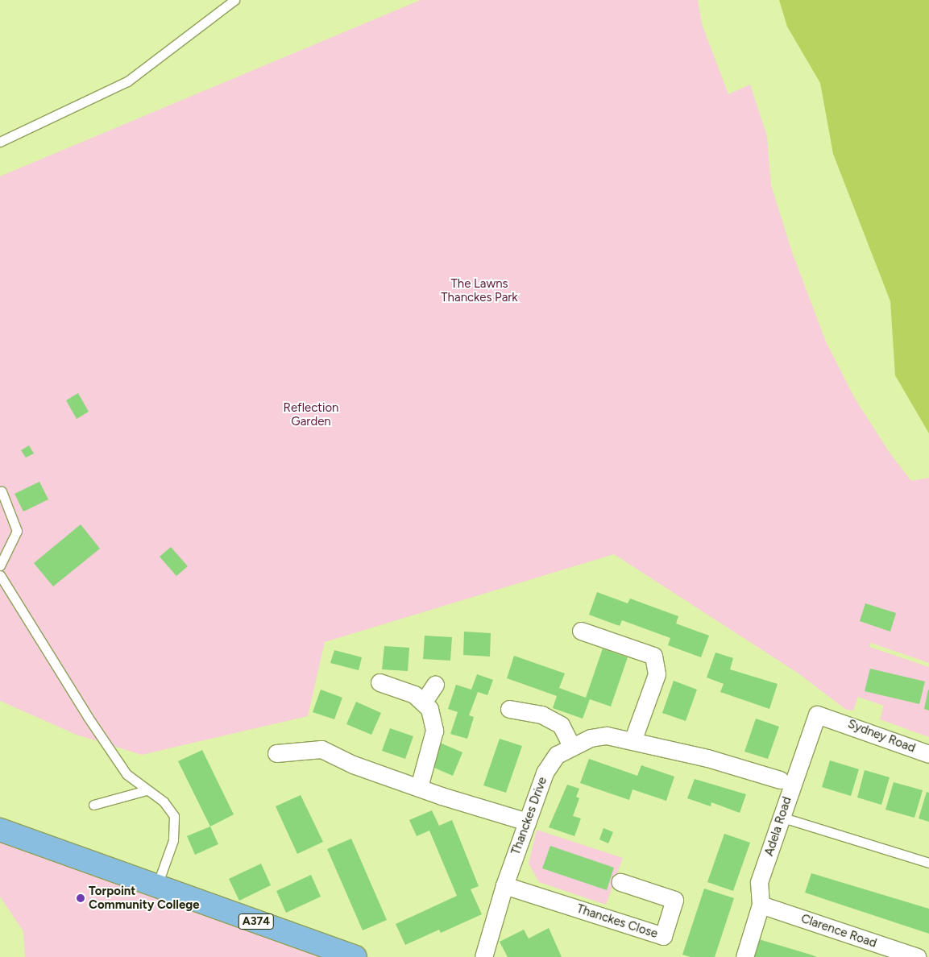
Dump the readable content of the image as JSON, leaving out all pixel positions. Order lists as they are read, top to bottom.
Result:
{
  "streets": {
    "main road": ["A374"],
    "street": [
      "Sydney Road",
      "Thanckes Drive",
      "Adela Road",
      "Thanckes Close",
      "Clarence Road"
    ]
  },
  "crossings": [
    ["Sydney Road", "Adela Road"],
    ["Thanckes Drive", "Thanckes Close"],
    ["Adela Road", "Clarence Road"]
  ],
  "parks": ["The Lawns Thanckes Park", "Reflection Garden"],
  "places": ["Torpoint Community College"]
}
